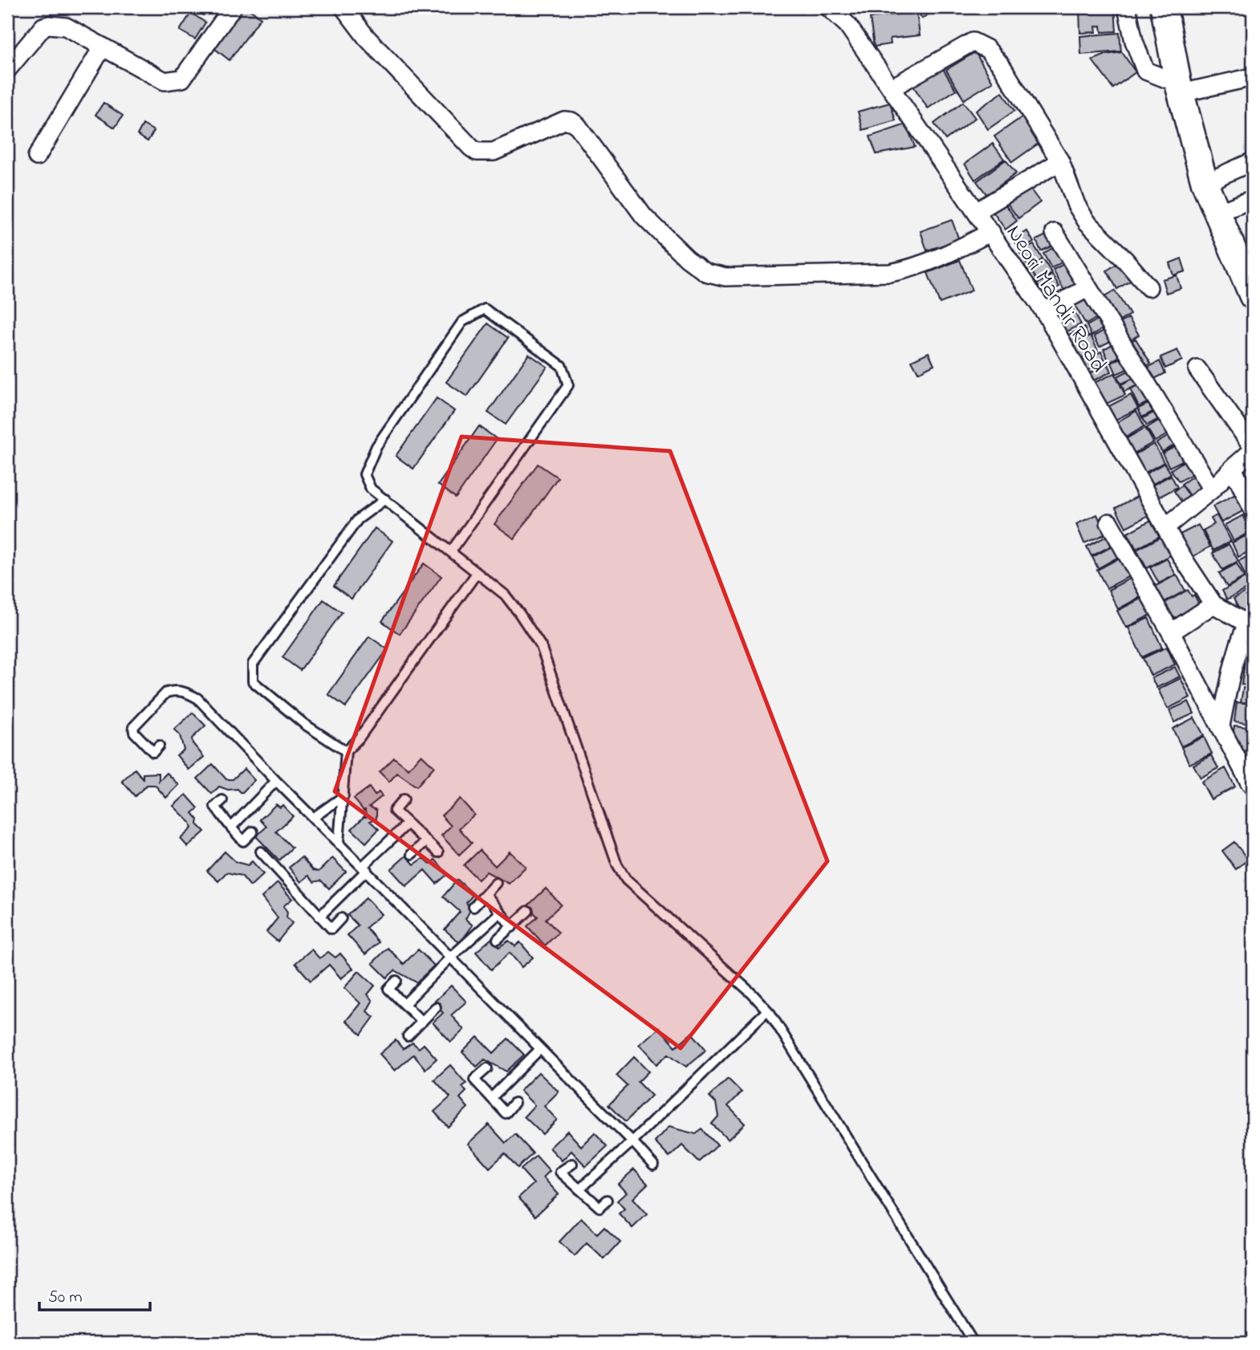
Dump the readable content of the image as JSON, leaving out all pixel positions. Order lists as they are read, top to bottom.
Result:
{
  "streets": {
    "street": ["Neori Mandir Road"]
  },
  "scale_bar": "50 m"
}
